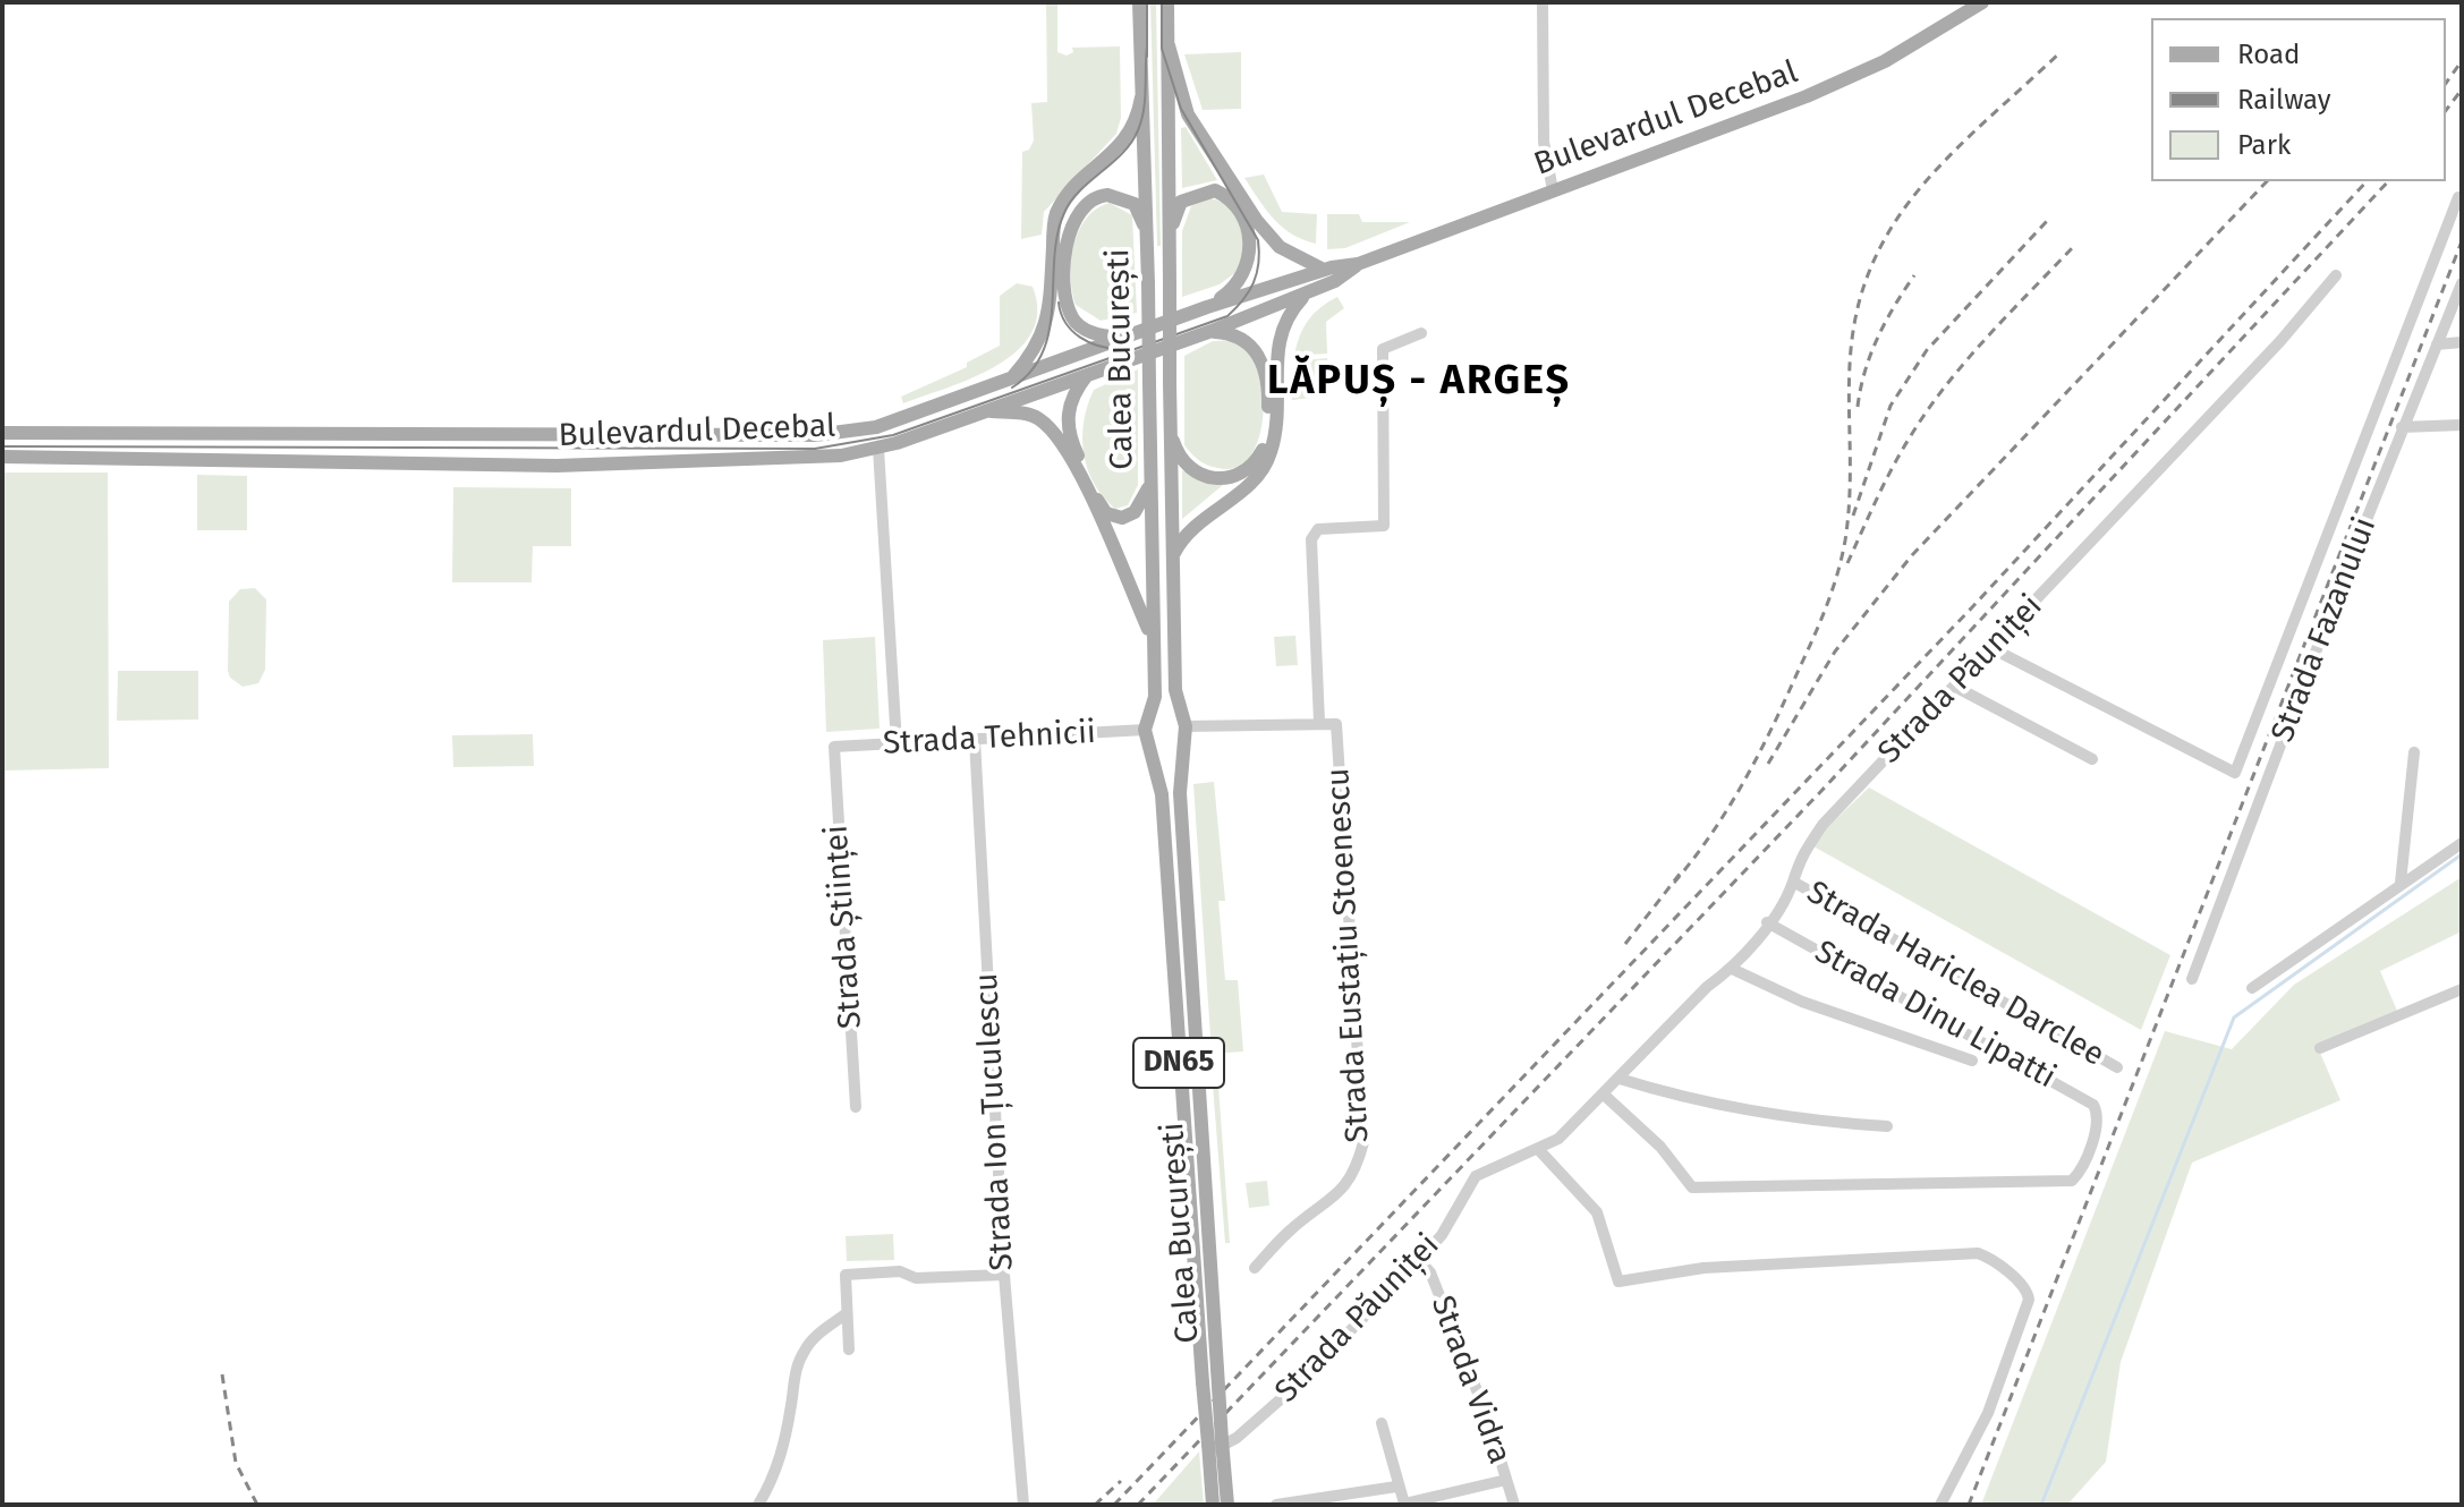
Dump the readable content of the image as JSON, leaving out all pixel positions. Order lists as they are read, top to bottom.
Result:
{
  "streets": {
    "main road": ["Bulevardul Decebal", "Calea București", "DN65"],
    "street": [
      "Strada Fazanului",
      "Strada Păuniței",
      "Strada Tehnicii",
      "Strada Științei",
      "Strada Eustațiu Stoenescu",
      "Strada Hariclea Darclee",
      "Strada Dinu Lipatti",
      "Strada Ion Țuculescu",
      "Strada Vidra"
    ]
  },
  "crossings": [
    ["Calea București", "Strada Păuniței"],
    ["Calea București", "Strada Tehnicii"],
    ["Calea București", "Strada Eustațiu Stoenescu"],
    ["Strada Păuniței", "Strada Hariclea Darclee"],
    ["Strada Păuniței", "Strada Dinu Lipatti"],
    ["Strada Păuniței", "Strada Vidra"],
    ["Strada Tehnicii", "Strada Științei"],
    ["Strada Tehnicii", "Strada Eustațiu Stoenescu"],
    ["Strada Tehnicii", "Strada Ion Țuculescu"]
  ],
  "districts": ["LĂPUȘ - ARGEȘ"],
  "legend": ["Road", "Railway", "Park"]
}
